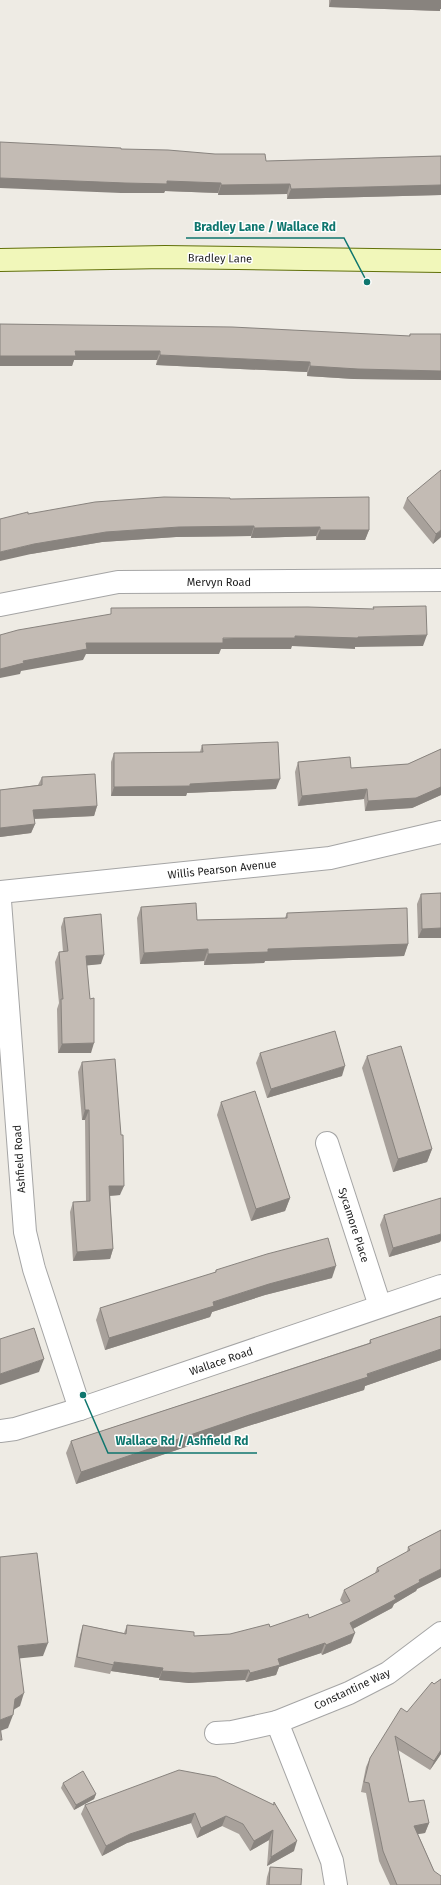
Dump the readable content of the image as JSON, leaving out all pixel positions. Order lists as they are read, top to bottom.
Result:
{
  "streets": {
    "street": [
      "Bradley Lane",
      "Mervyn Road",
      "Willis Pearson Avenue",
      "Ashfield Road",
      "Sycamore Place",
      "Wallace Road",
      "Constantine Way"
    ]
  },
  "crossings": [
    ["Ashfield Road", "Wallace Road"],
    ["Sycamore Place", "Wallace Road"]
  ],
  "places": ["Bradley Lane / Wallace Rd", "Wallace Rd / Ashfield Rd"]
}
